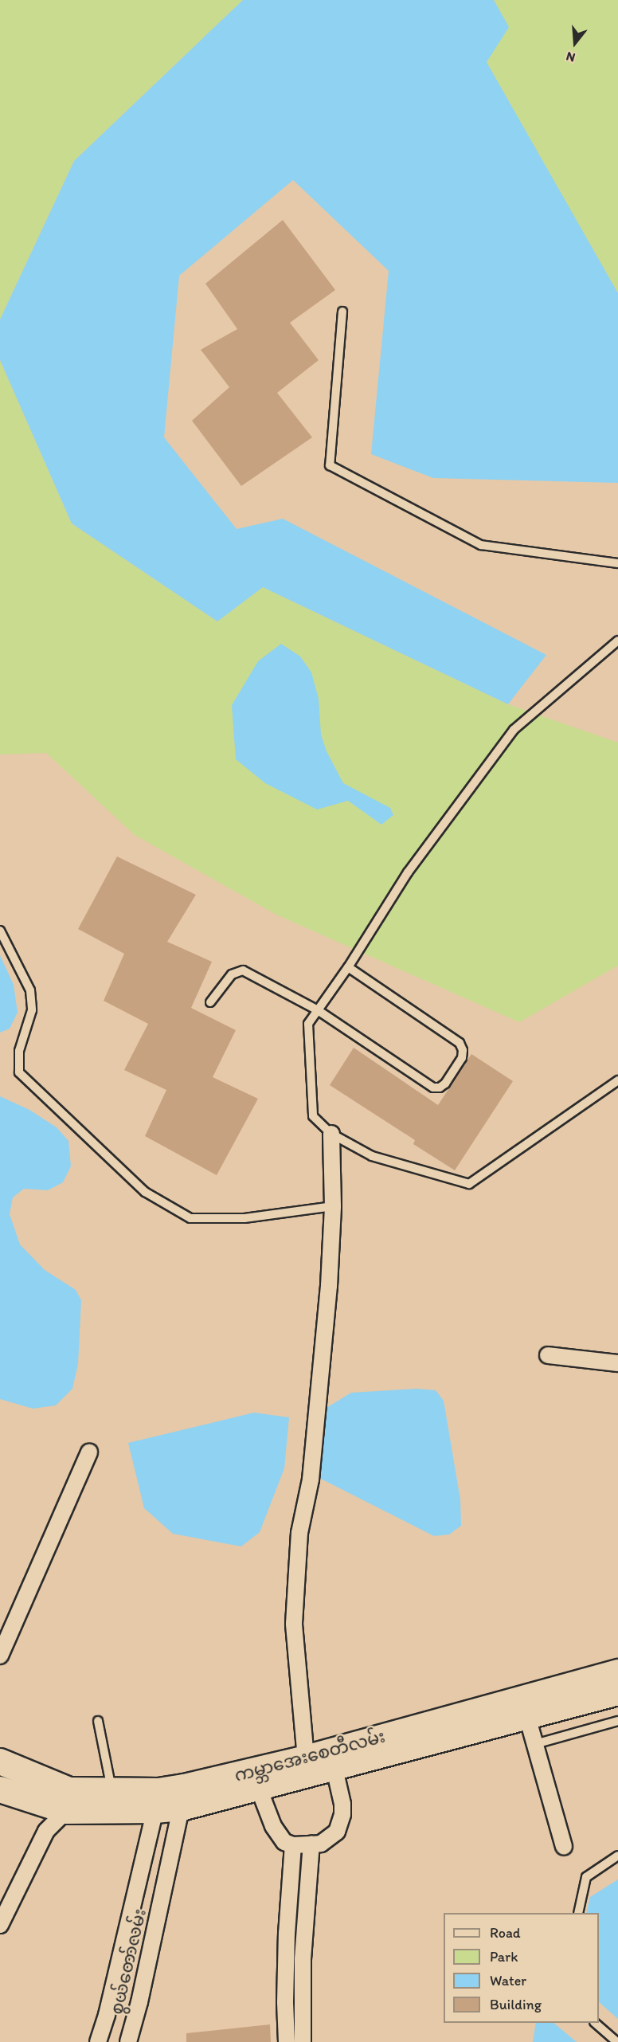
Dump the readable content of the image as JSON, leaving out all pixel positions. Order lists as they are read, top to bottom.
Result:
{
  "streets": {
    "main road": ["ကမ္ဘာအေးစေတီလမ်း"],
    "street": ["စွယ်တော်လမ်း"]
  },
  "crossings": [
    ["ကမ္ဘာအေးစေတီလမ်း", "စွယ်တော်လမ်း"]
  ],
  "legend": [
    "Road",
    "Park",
    "Water",
    "Building"
  ],
  "north": "bottom"
}
